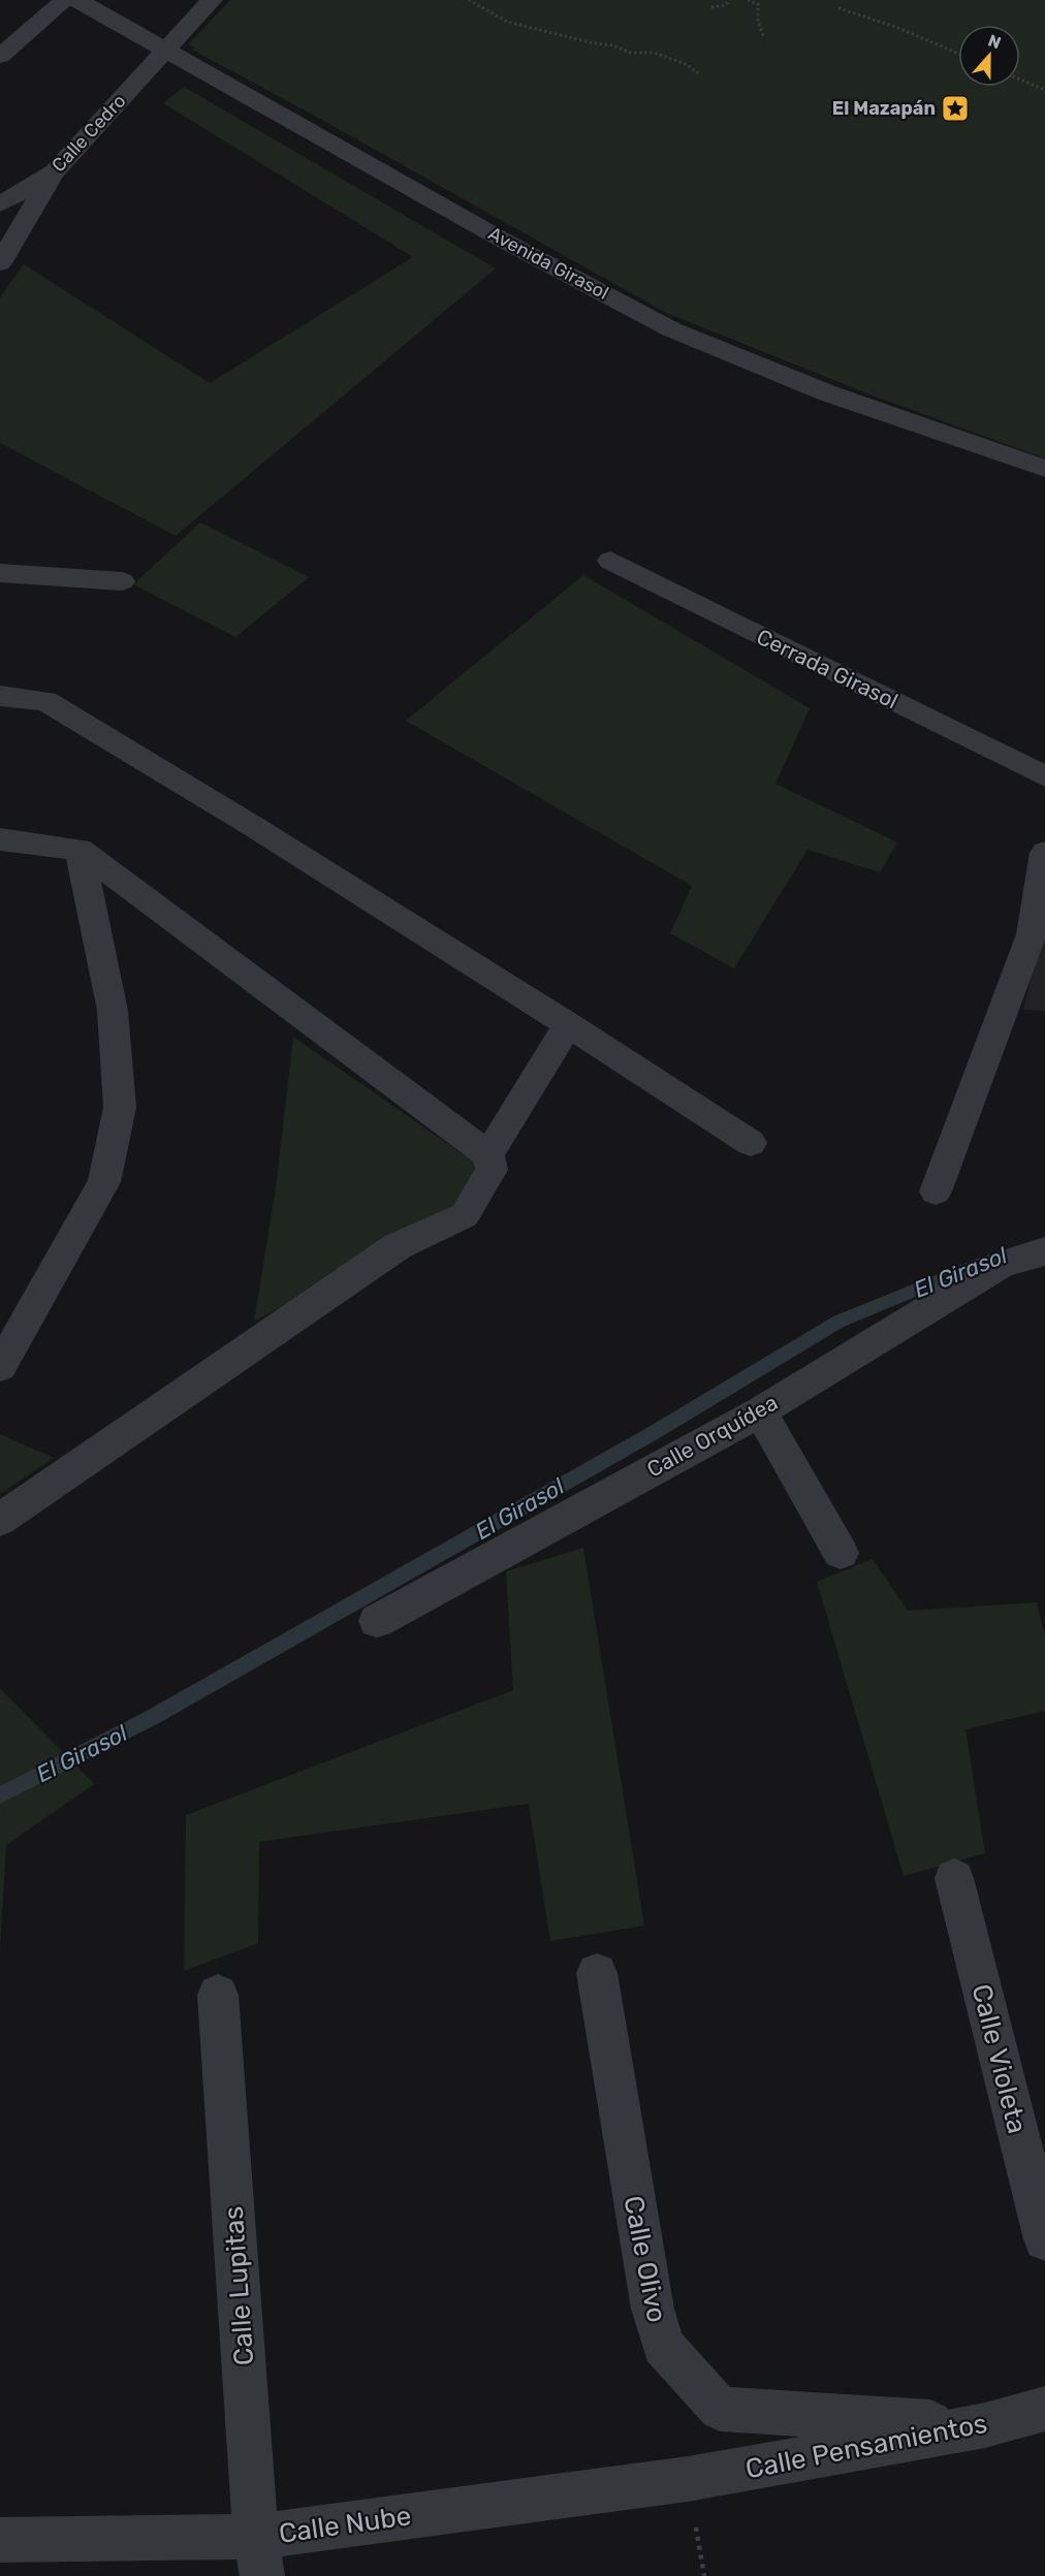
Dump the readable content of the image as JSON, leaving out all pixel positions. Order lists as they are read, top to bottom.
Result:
{
  "streets": {
    "street": [
      "Calle Cedro",
      "Avenida Girasol",
      "Cerrada Girasol",
      "Calle Orquídea",
      "Calle Violeta",
      "Calle Olivo",
      "Calle Lupitas",
      "Calle Pensamientos",
      "Calle Nube"
    ]
  },
  "crossings": [
    ["Calle Cedro", "Avenida Girasol"],
    ["Calle Olivo", "Calle Pensamientos"],
    ["Calle Lupitas", "Calle Nube"],
    ["Calle Pensamientos", "Calle Nube"]
  ],
  "water": ["El Girasol"],
  "places": {
    "place": ["El Mazapán"]
  },
  "north": "top"
}
